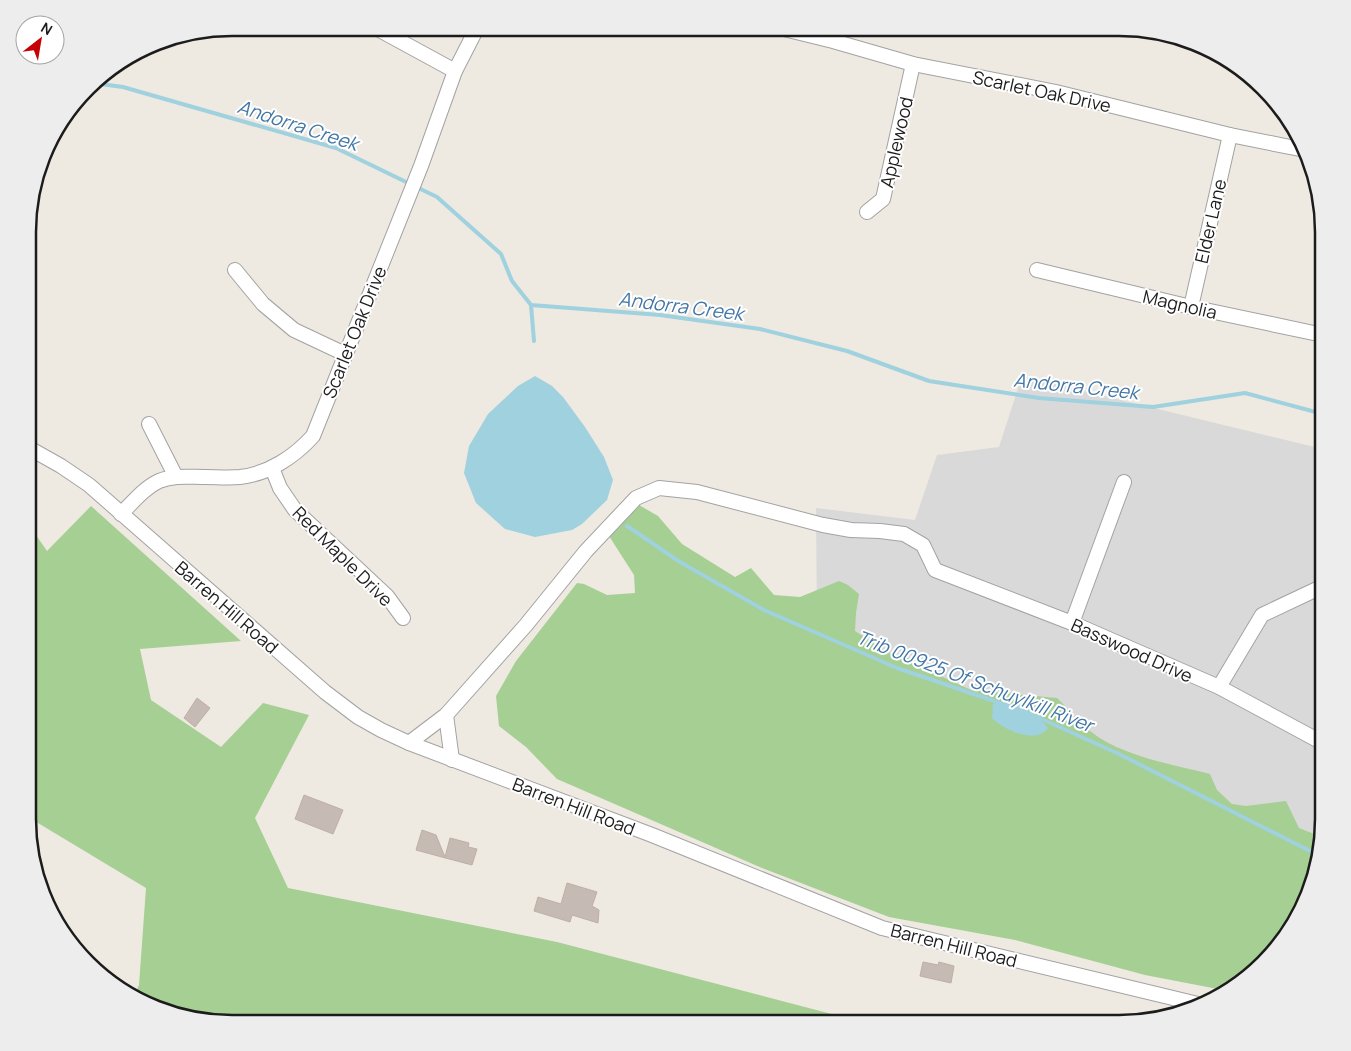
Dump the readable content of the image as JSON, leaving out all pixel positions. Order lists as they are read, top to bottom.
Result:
{
  "streets": {
    "street": [
      "Scarlet Oak Drive",
      "Applewood",
      "Elder Lane",
      "Magnolia",
      "Red Maple Drive",
      "Barren Hill Road",
      "Basswood Drive"
    ]
  },
  "crossings": [
    ["Scarlet Oak Drive", "Applewood"],
    ["Scarlet Oak Drive", "Elder Lane"],
    ["Scarlet Oak Drive", "Red Maple Drive"],
    ["Scarlet Oak Drive", "Barren Hill Road"],
    ["Elder Lane", "Magnolia"]
  ],
  "water": ["Andorra Creek", "Trib 00925 Of Schuylkill River"],
  "north": "top right"
}
